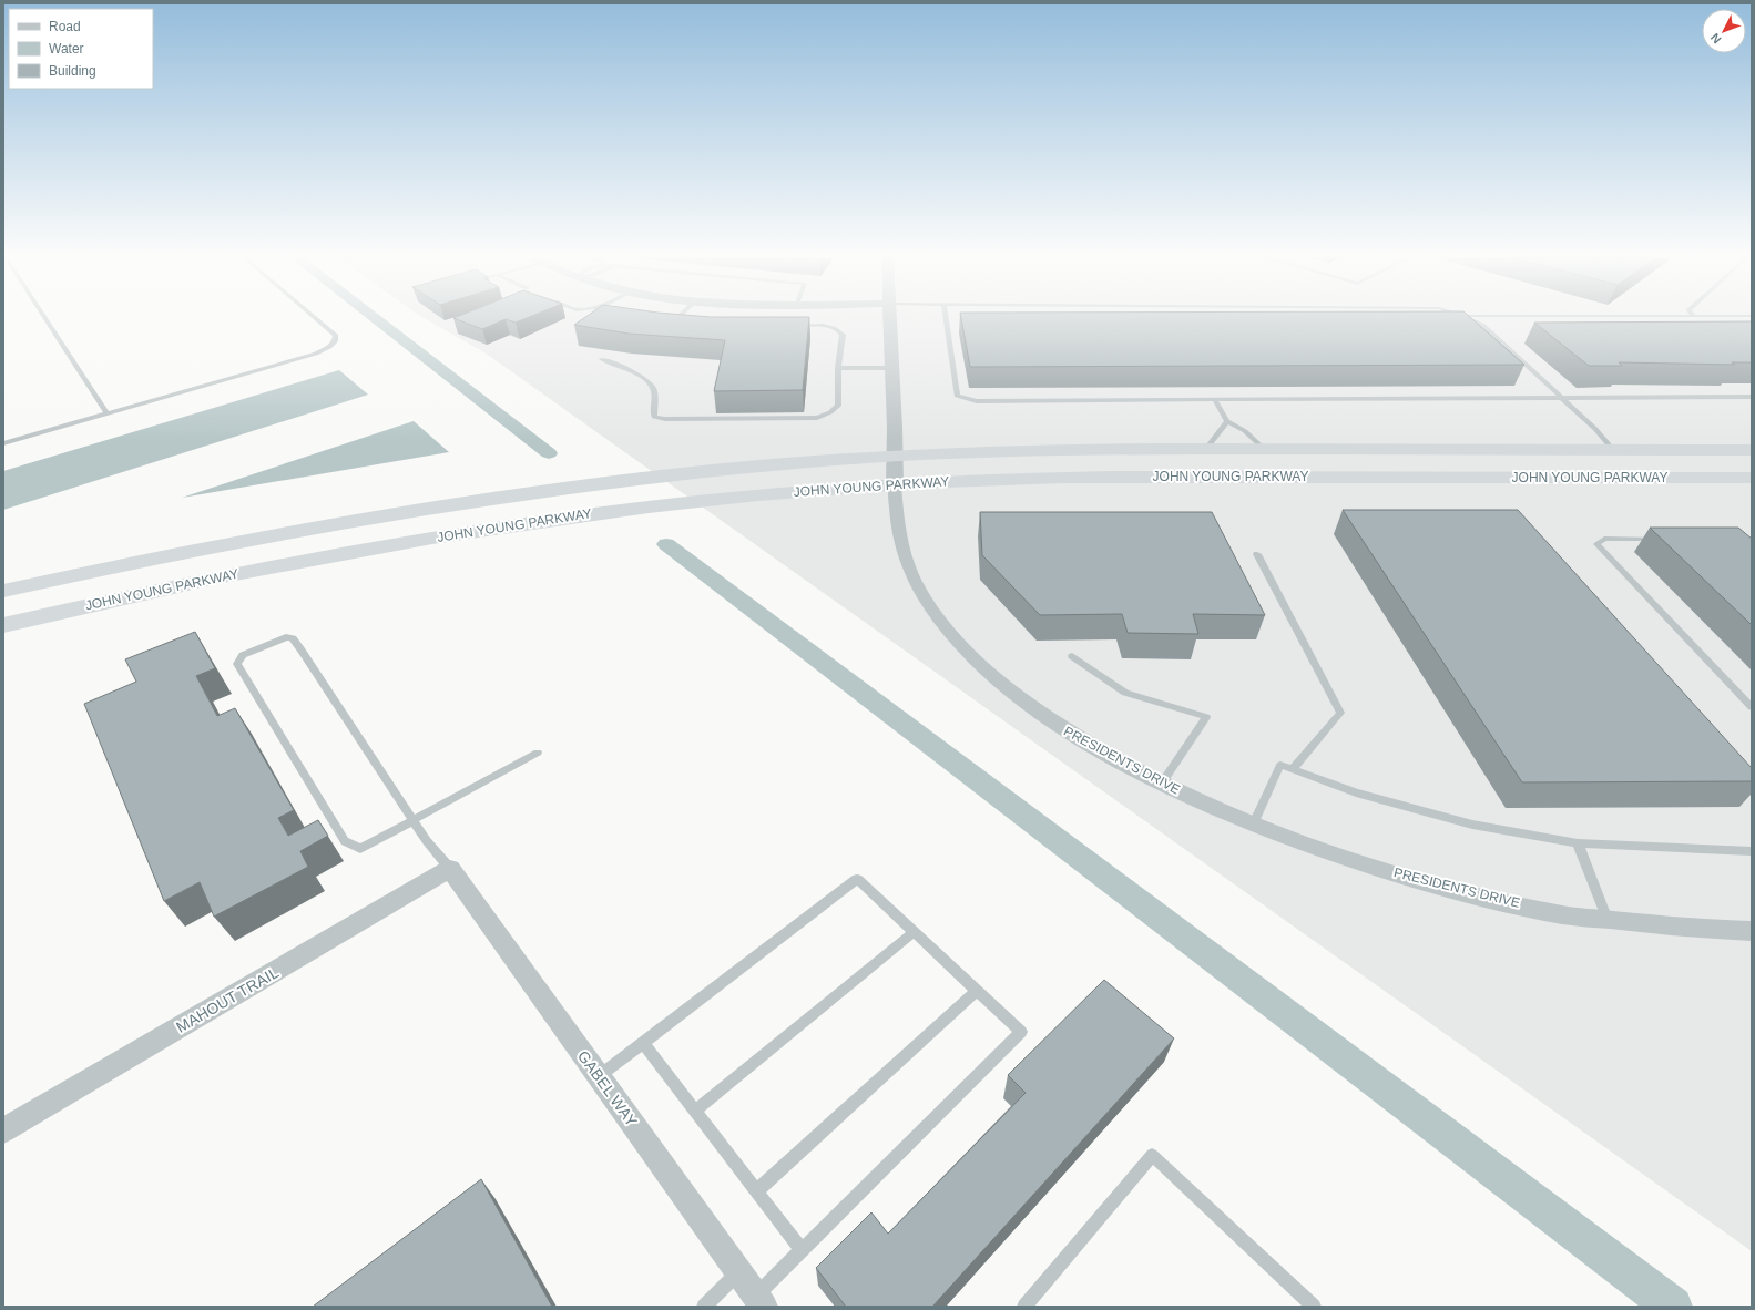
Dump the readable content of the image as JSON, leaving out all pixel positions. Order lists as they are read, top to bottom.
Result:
{
  "streets": {
    "highway": ["JOHN YOUNG PARKWAY"],
    "street": ["PRESIDENTS DRIVE", "MAHOUT TRAIL", "GABEL WAY"]
  },
  "crossings": [
    ["JOHN YOUNG PARKWAY", "PRESIDENTS DRIVE"],
    ["MAHOUT TRAIL", "GABEL WAY"]
  ],
  "legend": ["Road", "Water", "Building"],
  "north": "bottom left"
}
